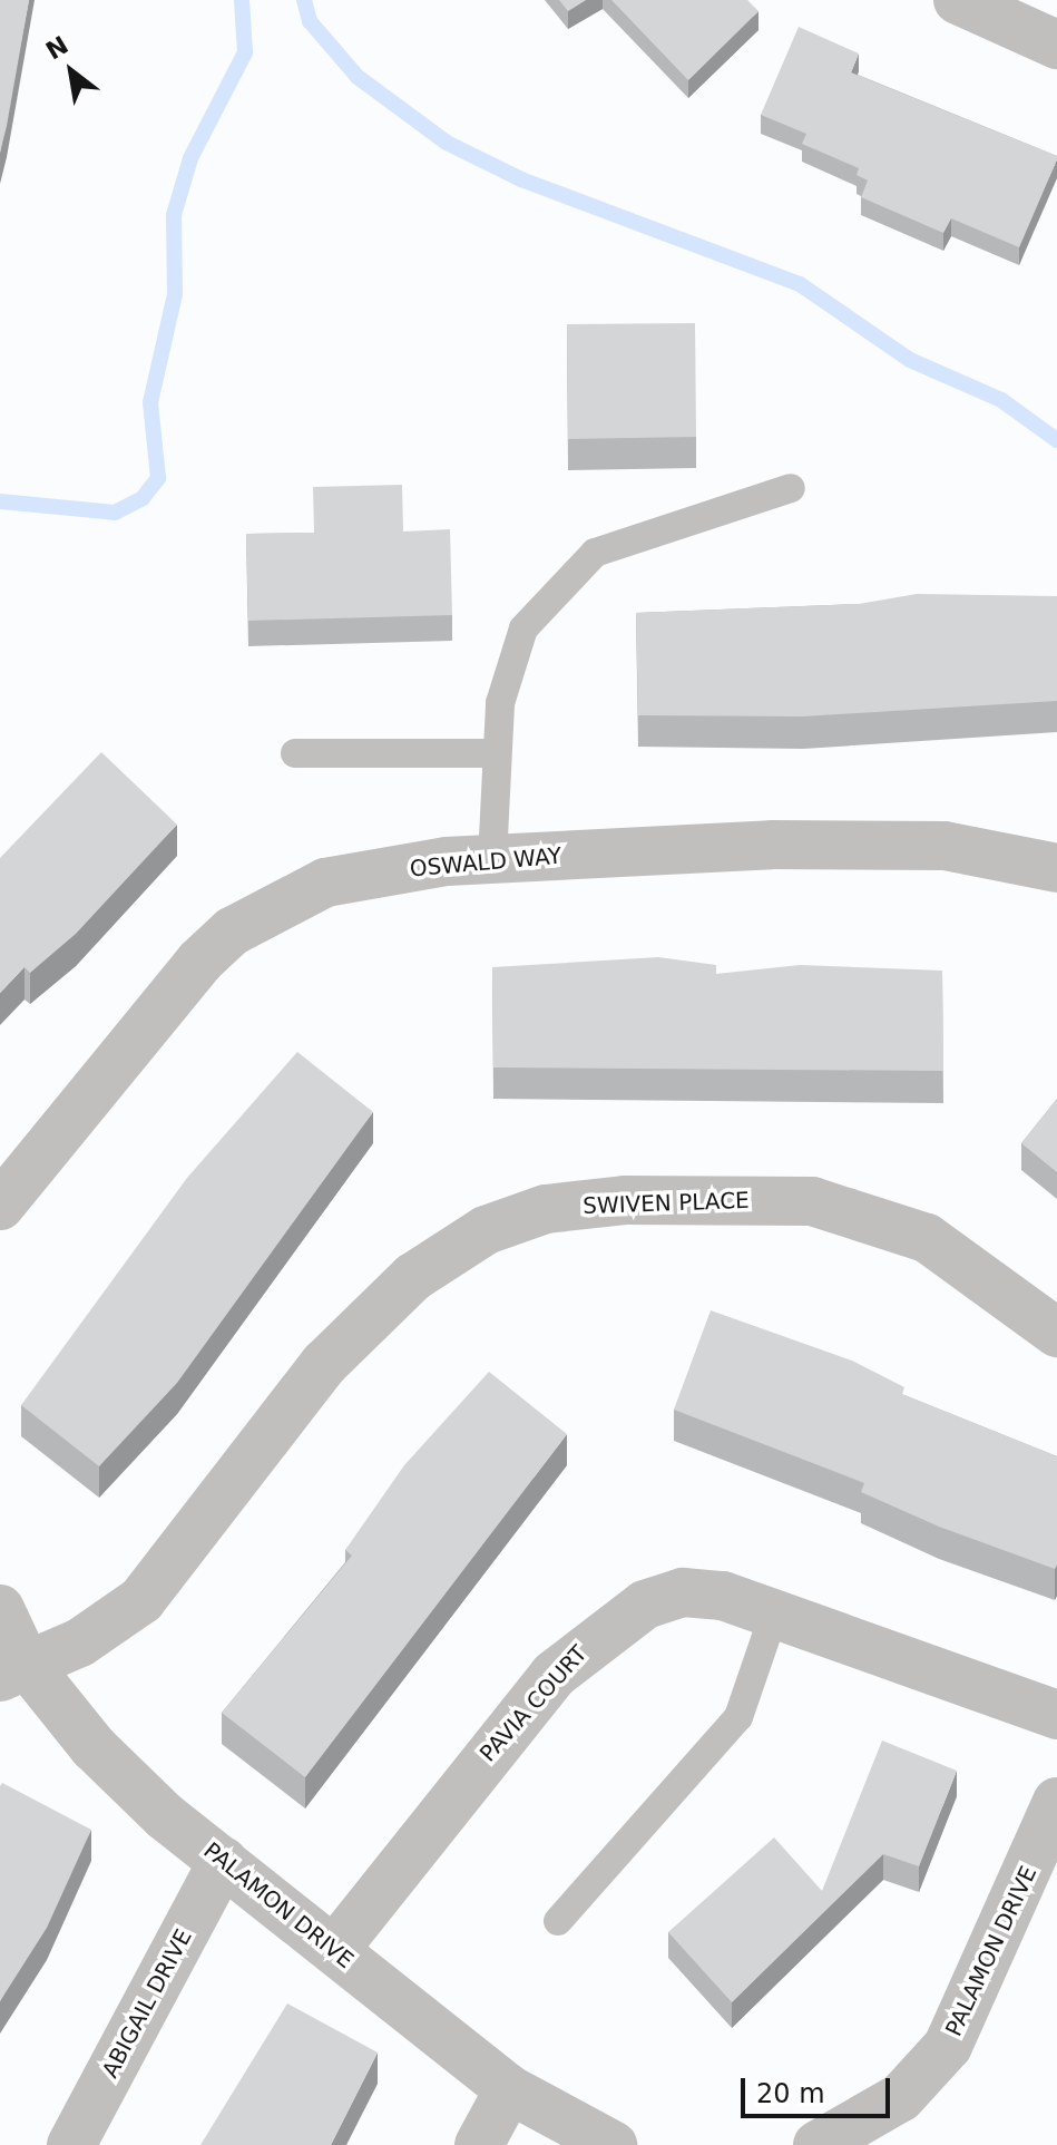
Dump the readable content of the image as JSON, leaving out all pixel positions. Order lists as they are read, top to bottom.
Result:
{
  "streets": {
    "street": [
      "OSWALD WAY",
      "SWIVEN PLACE",
      "PAVIA COURT",
      "PALAMON DRIVE",
      "ABIGAIL DRIVE"
    ]
  },
  "crossings": [
    ["SWIVEN PLACE", "PALAMON DRIVE"],
    ["PAVIA COURT", "PALAMON DRIVE"],
    ["PALAMON DRIVE", "ABIGAIL DRIVE"]
  ],
  "scale_bar": "20 m",
  "north": "top left"
}
